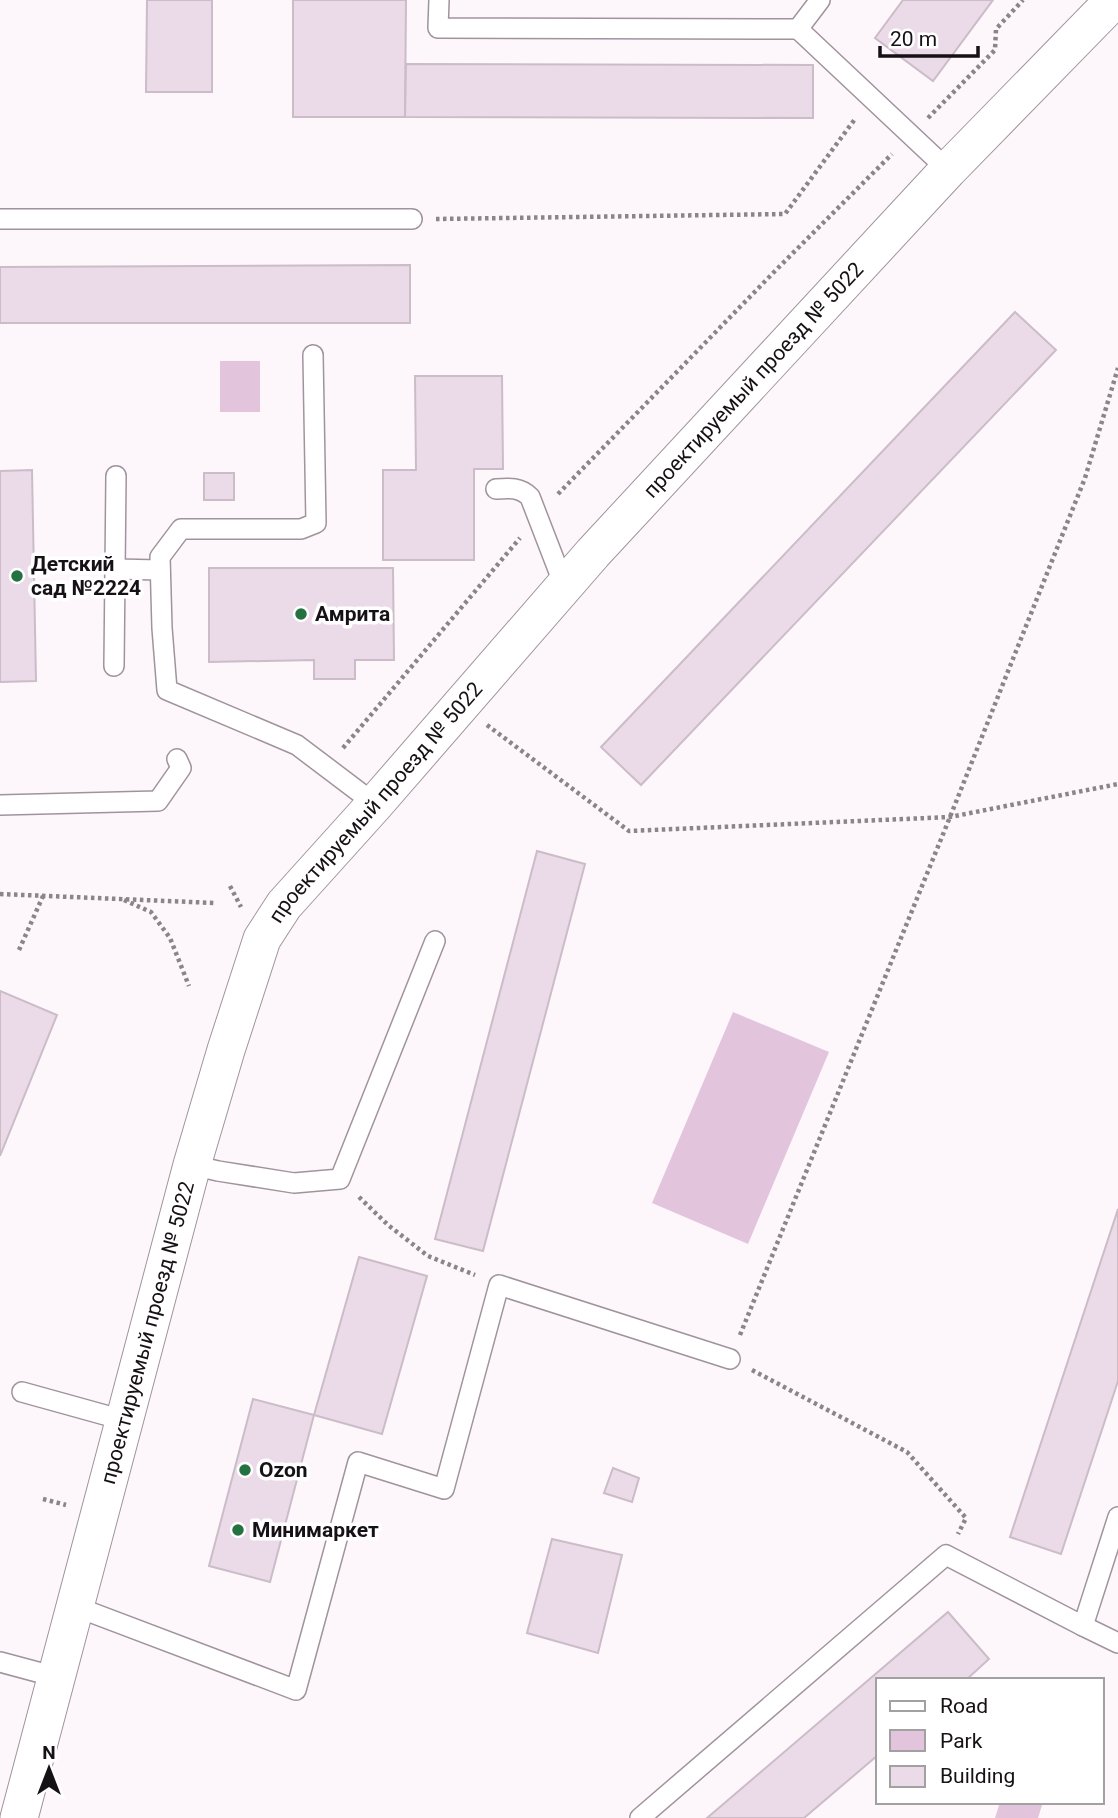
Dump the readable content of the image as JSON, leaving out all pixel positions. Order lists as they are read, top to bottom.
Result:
{
  "streets": {
    "street": ["проектируемый проезд № 5022"]
  },
  "places": [
    "Детский сад №2224",
    "Амрита",
    "Ozon",
    "Минимаркет"
  ],
  "legend": ["Road", "Park", "Building"],
  "scale_bar": "20 m",
  "north": "top"
}
